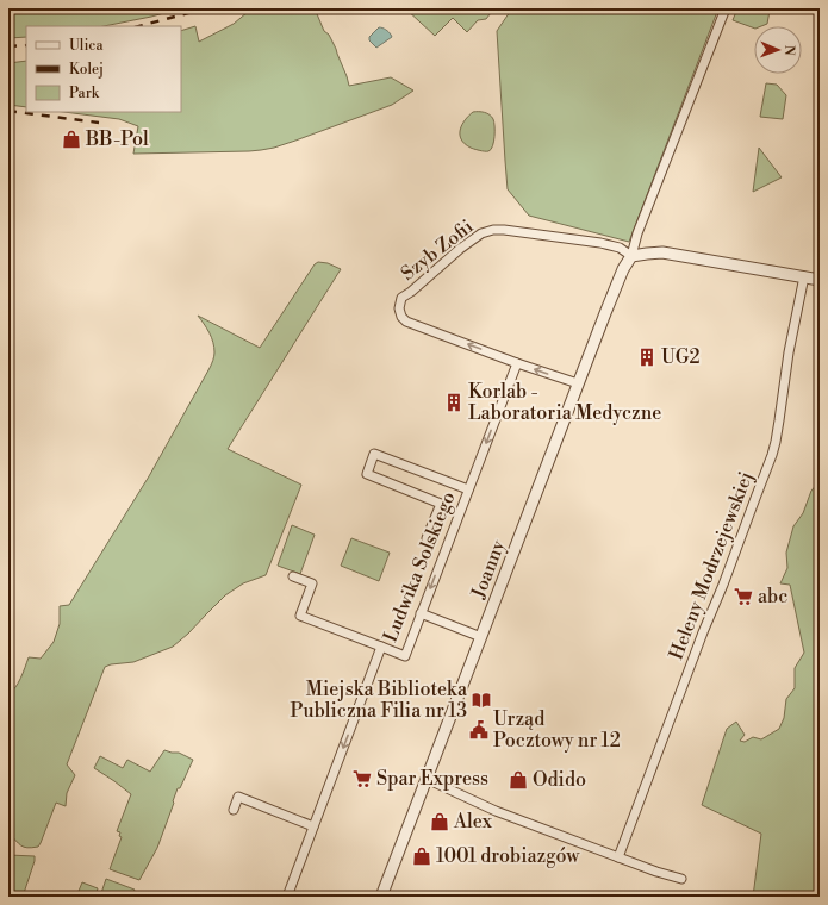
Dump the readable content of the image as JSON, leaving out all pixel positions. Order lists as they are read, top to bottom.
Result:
{
  "streets": {
    "street": [
      "Szyb Zofii",
      "Heleny Modrzejewskiej",
      "Ludwika Solskiego",
      "Joanny"
    ]
  },
  "crossings": [
    ["Szyb Zofii", "Ludwika Solskiego"],
    ["Szyb Zofii", "Joanny"]
  ],
  "one_way": ["Ludwika Solskiego"],
  "places": {
    "shop": [
      "BB-Pol",
      "Odido",
      "Alex",
      "1001 drobiazgów"
    ],
    "building": ["UG2", "Korlab - Laboratoria Medyczne"],
    "supermarket": ["abc", "Spar Express"],
    "library": ["Miejska Biblioteka Publiczna Filia nr 13"],
    "public building": ["Urząd Pocztowy nr 12"]
  },
  "legend": ["Ulica", "Kolej", "Park"],
  "north": "right"
}
